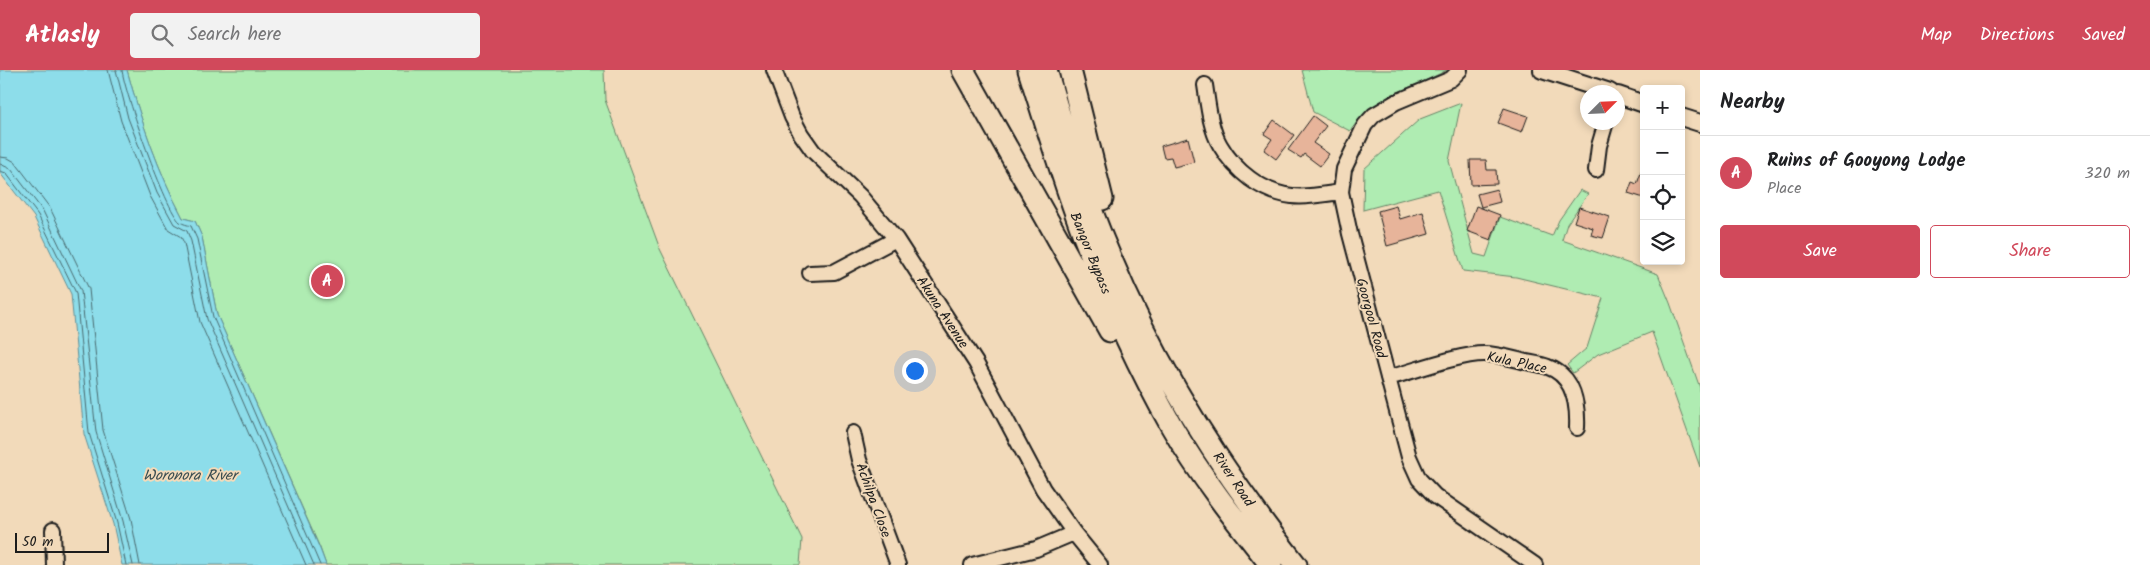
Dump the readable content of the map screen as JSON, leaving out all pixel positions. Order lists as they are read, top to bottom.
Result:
{
  "streets": {
    "main road": ["Bangor Bypass", "River Road"],
    "street": [
      "Akuna Avenue",
      "Goorgool Road",
      "Kula Place",
      "Achilpa Close"
    ]
  },
  "crossings": [
    ["Bangor Bypass", "River Road"],
    ["Goorgool Road", "Kula Place"]
  ],
  "water": ["Woronora River"],
  "scale_bar": "50 m",
  "north": "top right",
  "page": {
    "header": "Atlasly",
    "search": "Search here",
    "nav": ["Map", "Directions", "Saved"],
    "heading": "Nearby",
    "map_buttons": ["+", "−"],
    "list": [
      {
        "mark": "A",
        "name": "Ruins of Gooyong Lodge",
        "note": "Place",
        "value": "320 m"
      }
    ],
    "buttons": ["Save", "Share"],
    "pins": "A",
    "scale": "50 m"
  }
}
